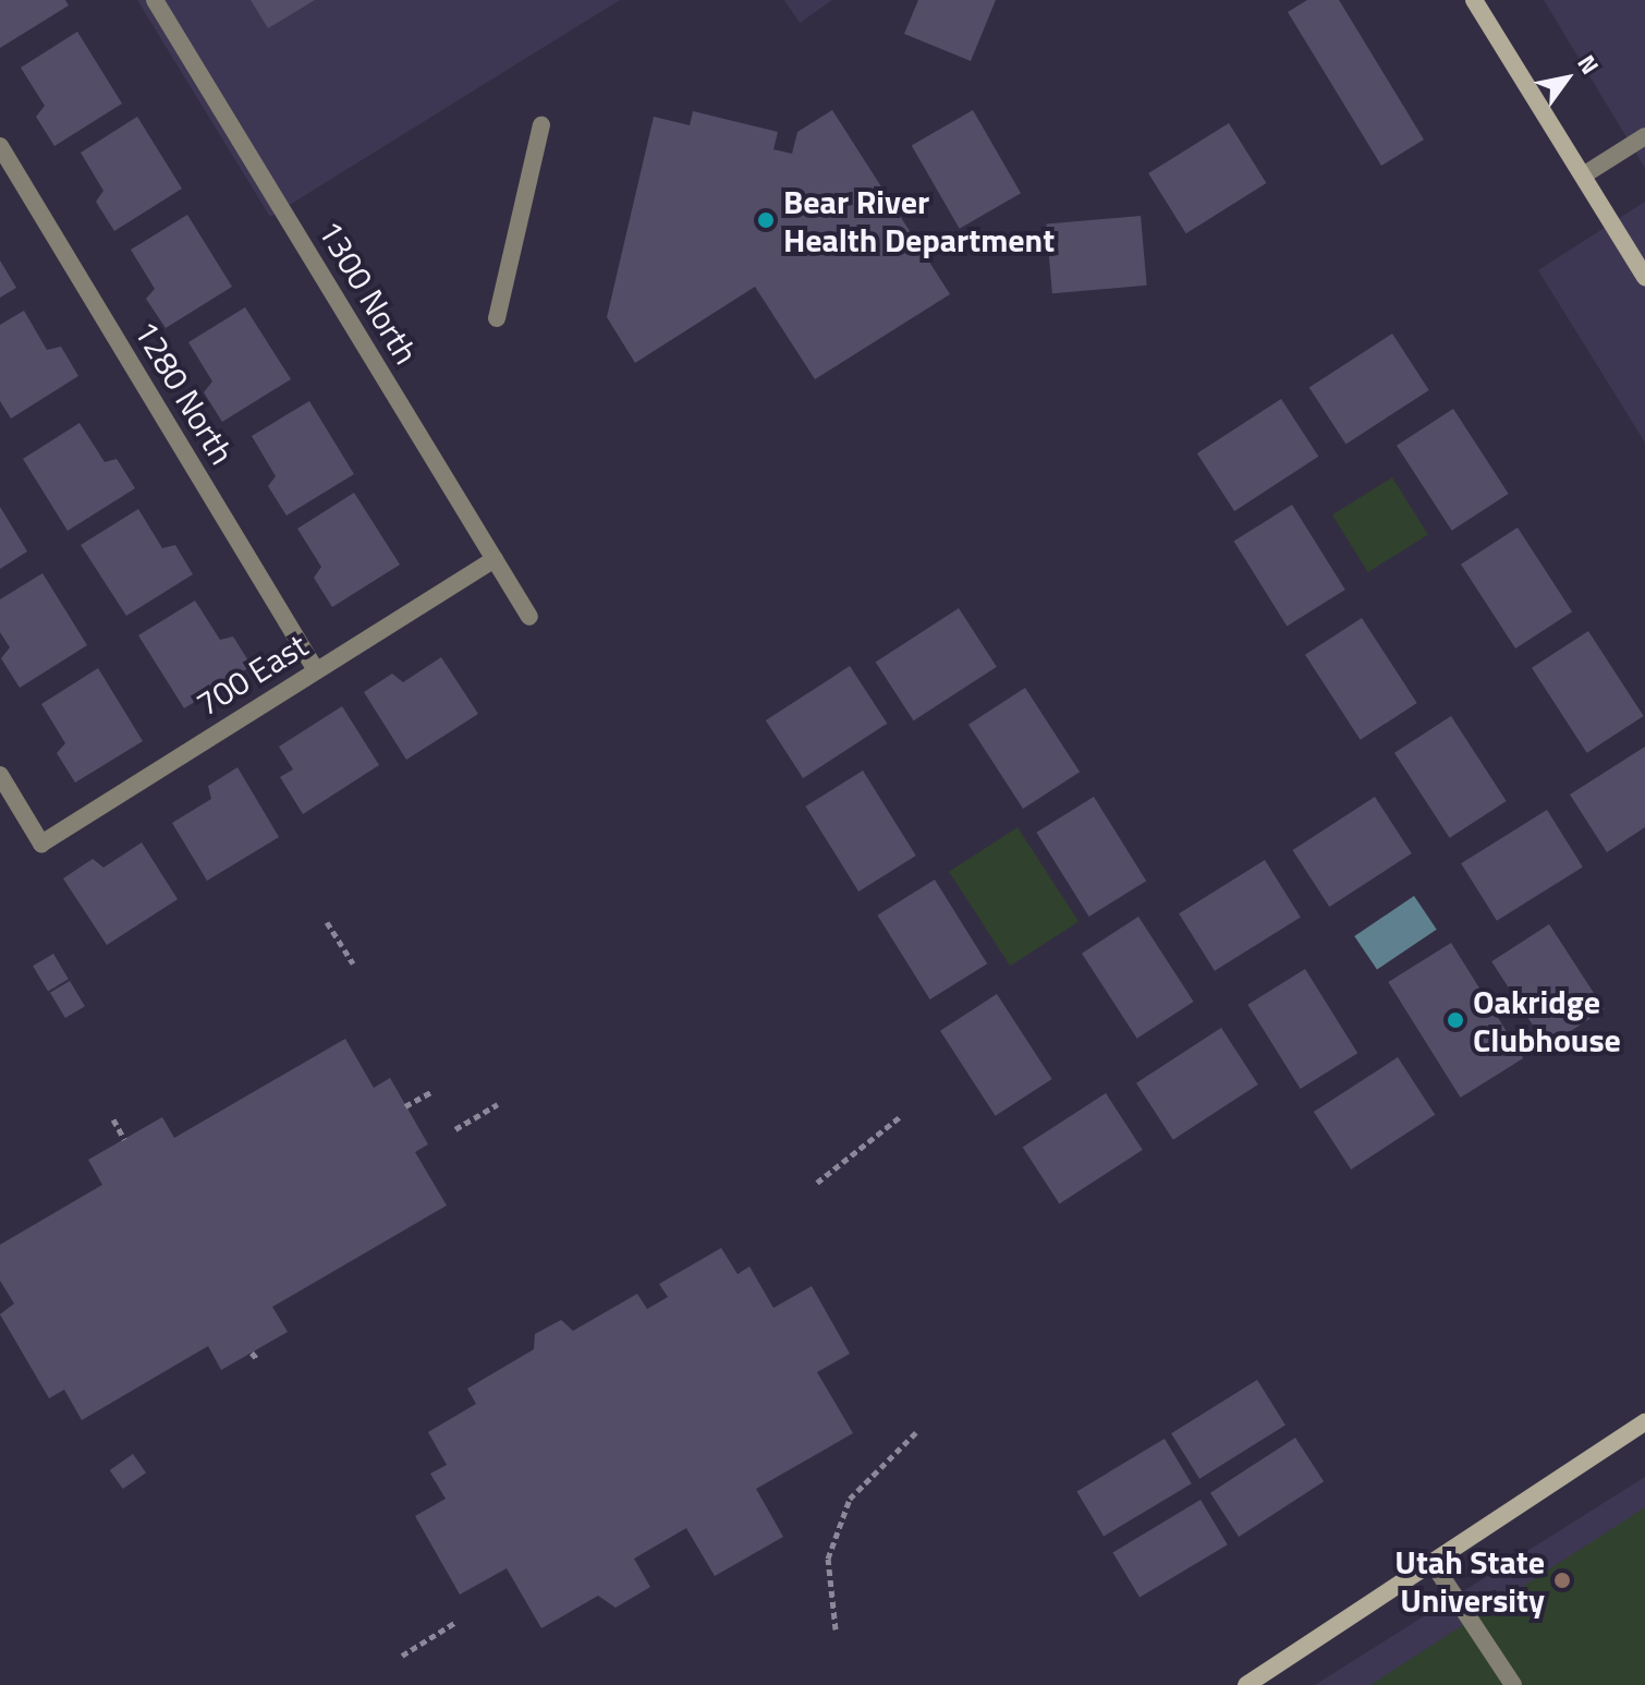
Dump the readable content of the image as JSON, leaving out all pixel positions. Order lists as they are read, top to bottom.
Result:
{
  "streets": {
    "street": ["1300 North", "1280 North", "700 East"]
  },
  "crossings": [
    ["1300 North", "700 East"],
    ["1280 North", "700 East"]
  ],
  "places": ["Bear River Health Department", "Oakridge Clubhouse", "Utah State University"],
  "north": "top right"
}
